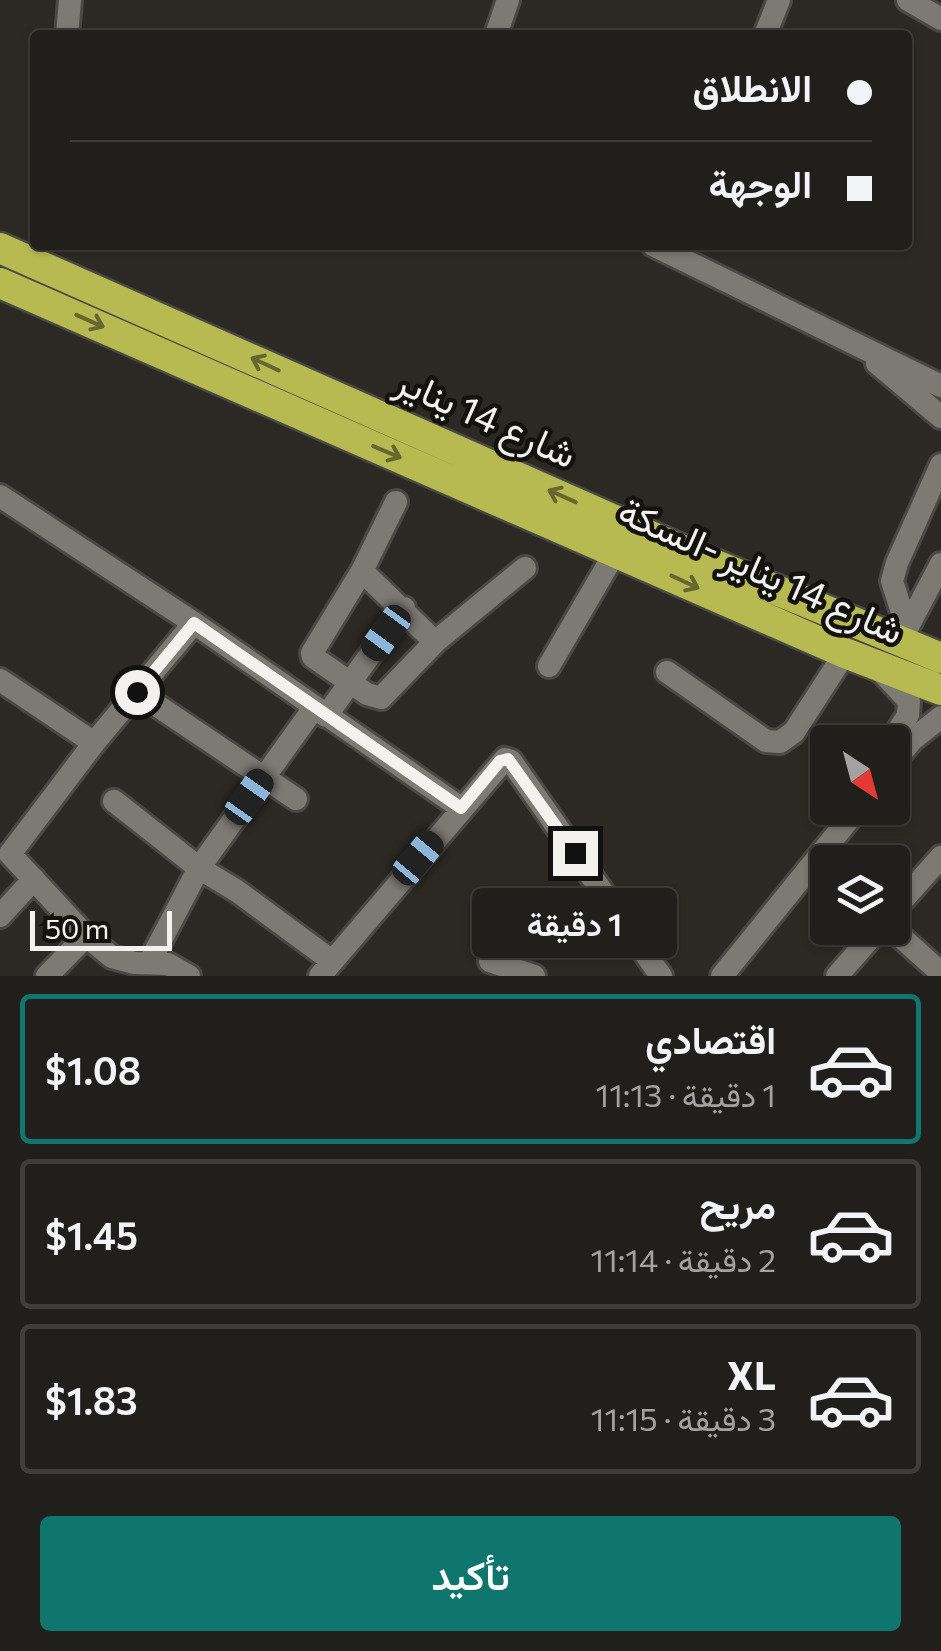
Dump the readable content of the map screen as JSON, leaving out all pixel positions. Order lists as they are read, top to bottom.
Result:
{
  "streets": {
    "highway": ["شارع 14 يناير", "شارع 14 يناير -السكة"]
  },
  "one_way": ["شارع 14 يناير", "شارع 14 يناير -السكة"],
  "scale_bar": "50 m",
  "north": "bottom right",
  "page": {
    "banner": ["الانطلاق", "الوجهة"],
    "bubble": "1 دقيقة",
    "scale": "50 m",
    "list": [
      {
        "name": "اقتصادي",
        "note": "1 دقيقة · 11:13",
        "value": "$1.08"
      },
      {
        "name": "مريح",
        "note": "2 دقيقة · 11:14",
        "value": "$1.45"
      },
      {
        "name": "XL",
        "note": "3 دقيقة · 11:15",
        "value": "$1.83"
      }
    ],
    "buttons": "تأكيد"
  }
}
